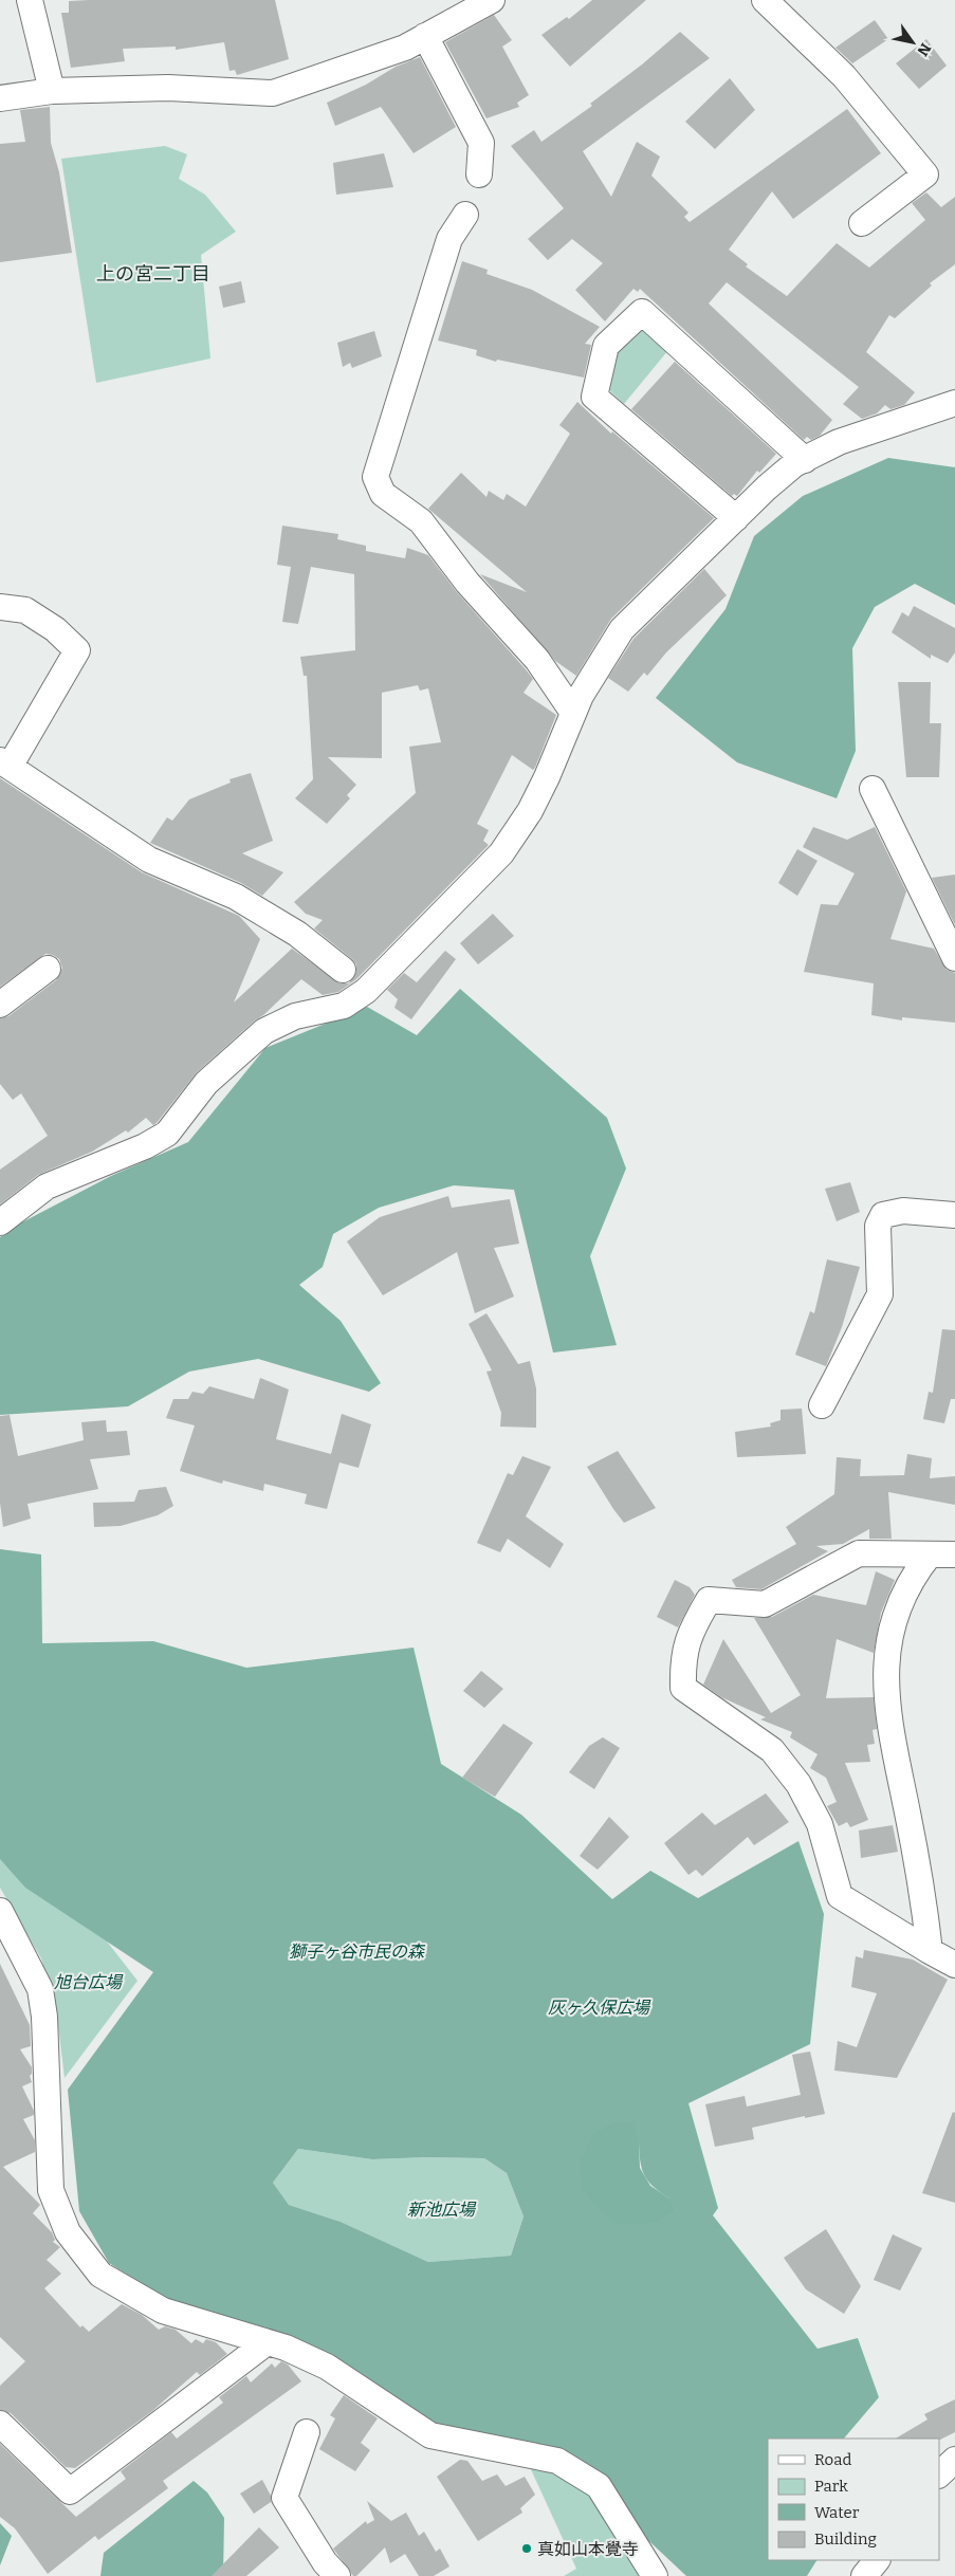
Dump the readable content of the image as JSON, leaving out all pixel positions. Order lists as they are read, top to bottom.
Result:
{
  "districts": ["上の宮二丁目"],
  "parks": [
    "獅子ヶ谷市民の森",
    "旭台広場",
    "灰ヶ久保広場",
    "新池広場"
  ],
  "places": ["真如山本覺寺"],
  "legend": [
    "Road",
    "Park",
    "Water",
    "Building"
  ],
  "north": "bottom right"
}
